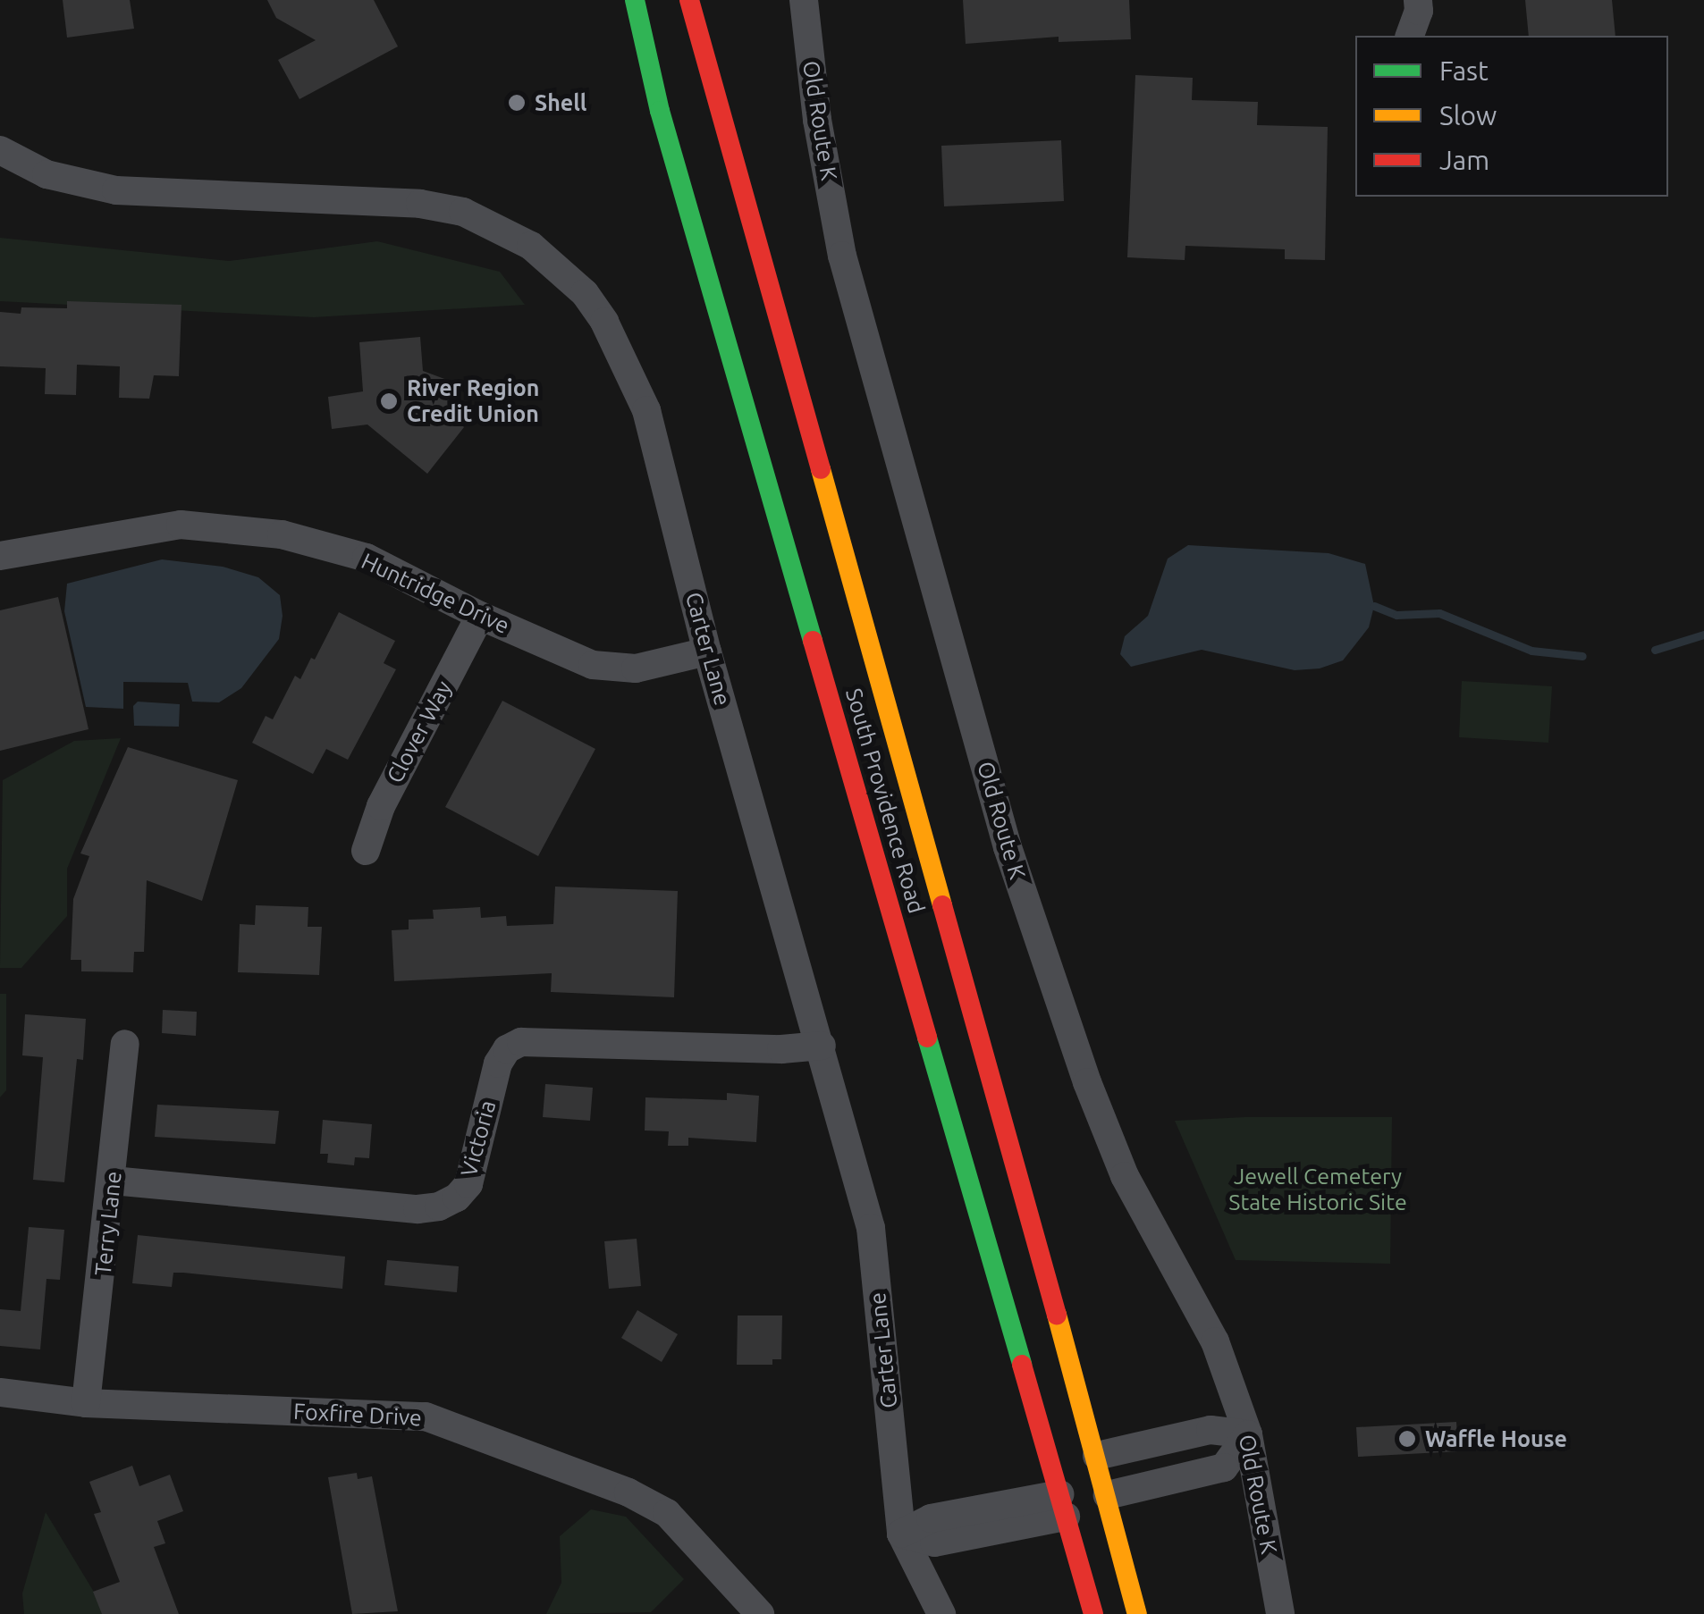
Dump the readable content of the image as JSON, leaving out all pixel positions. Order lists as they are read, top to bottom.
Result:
{
  "streets": {
    "main road": ["South Providence Road"],
    "street": [
      "Old Route K",
      "Huntridge Drive",
      "Carter Lane",
      "Clover Way",
      "Victoria",
      "Terry Lane",
      "Foxfire Drive"
    ]
  },
  "crossings": [
    ["Huntridge Drive", "Carter Lane"],
    ["Huntridge Drive", "Clover Way"],
    ["Carter Lane", "Victoria"],
    ["Victoria", "Terry Lane"],
    ["Terry Lane", "Foxfire Drive"]
  ],
  "parks": ["Jewell Cemetery State Historic Site"],
  "places": ["Shell", "River Region Credit Union", "Waffle House"],
  "legend": ["Fast", "Slow", "Jam"]
}
